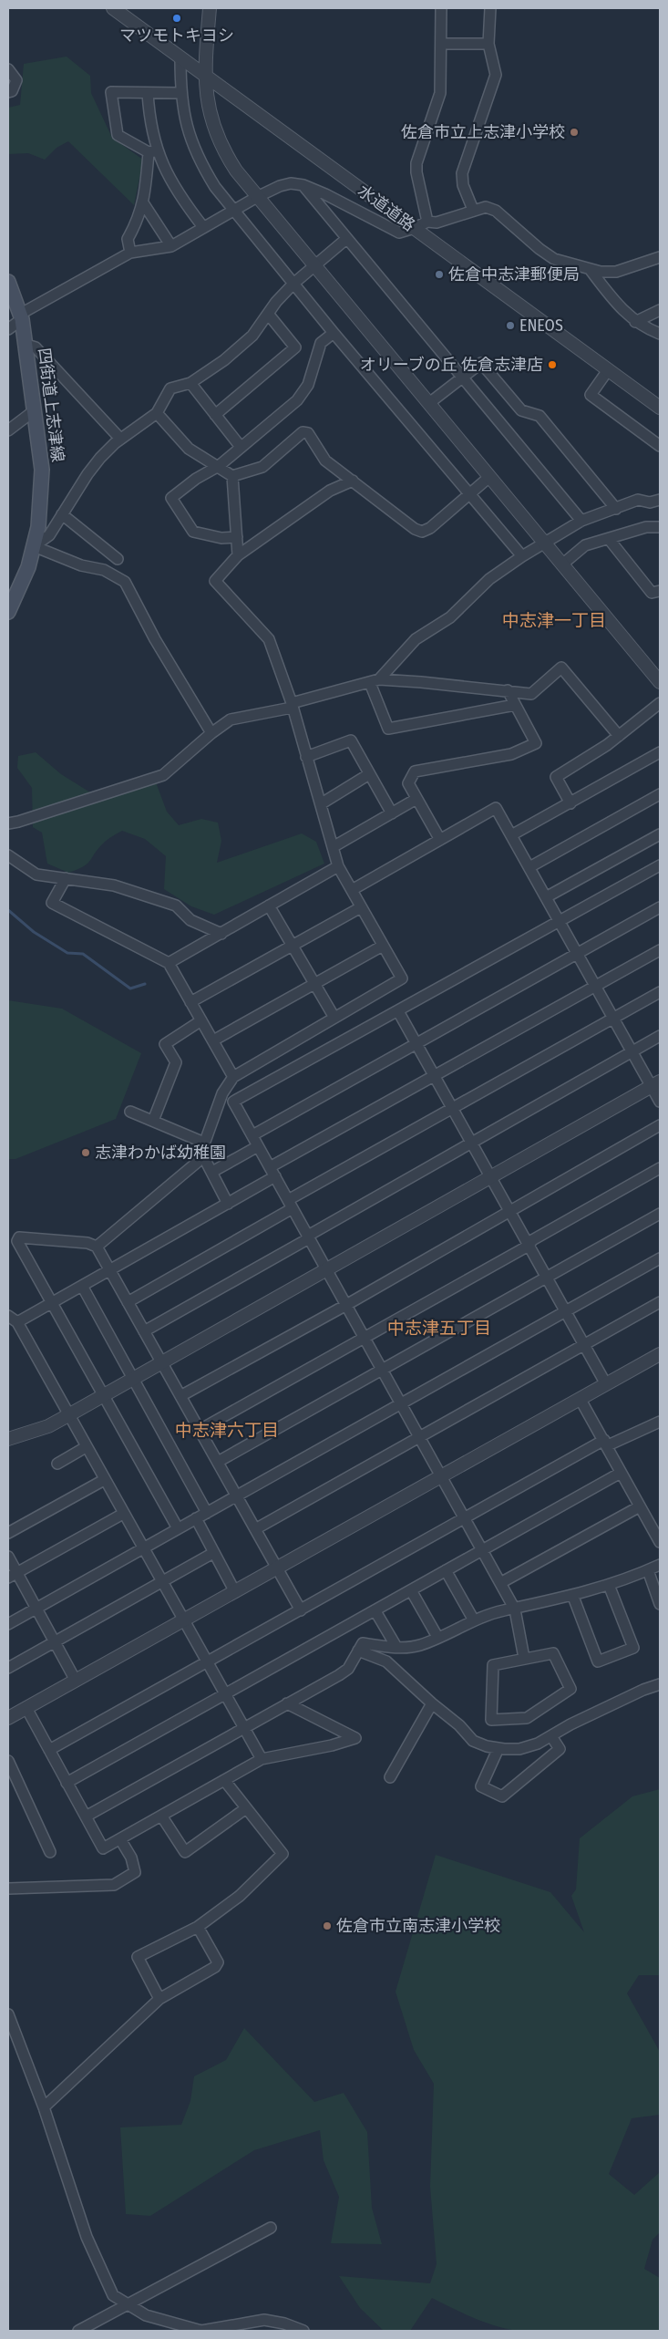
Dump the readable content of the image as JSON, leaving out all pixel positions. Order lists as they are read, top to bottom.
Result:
{
  "streets": {
    "main road": ["四街道上志津線"],
    "street": ["水道道路"]
  },
  "districts": ["中志津一丁目", "中志津五丁目", "中志津六丁目"],
  "places": [
    "マツモトキヨシ",
    "佐倉市立上志津小学校",
    "佐倉中志津郵便局",
    "ENEOS",
    "オリーブの丘 佐倉志津店",
    "志津わかば幼稚園",
    "佐倉市立南志津小学校"
  ]
}
